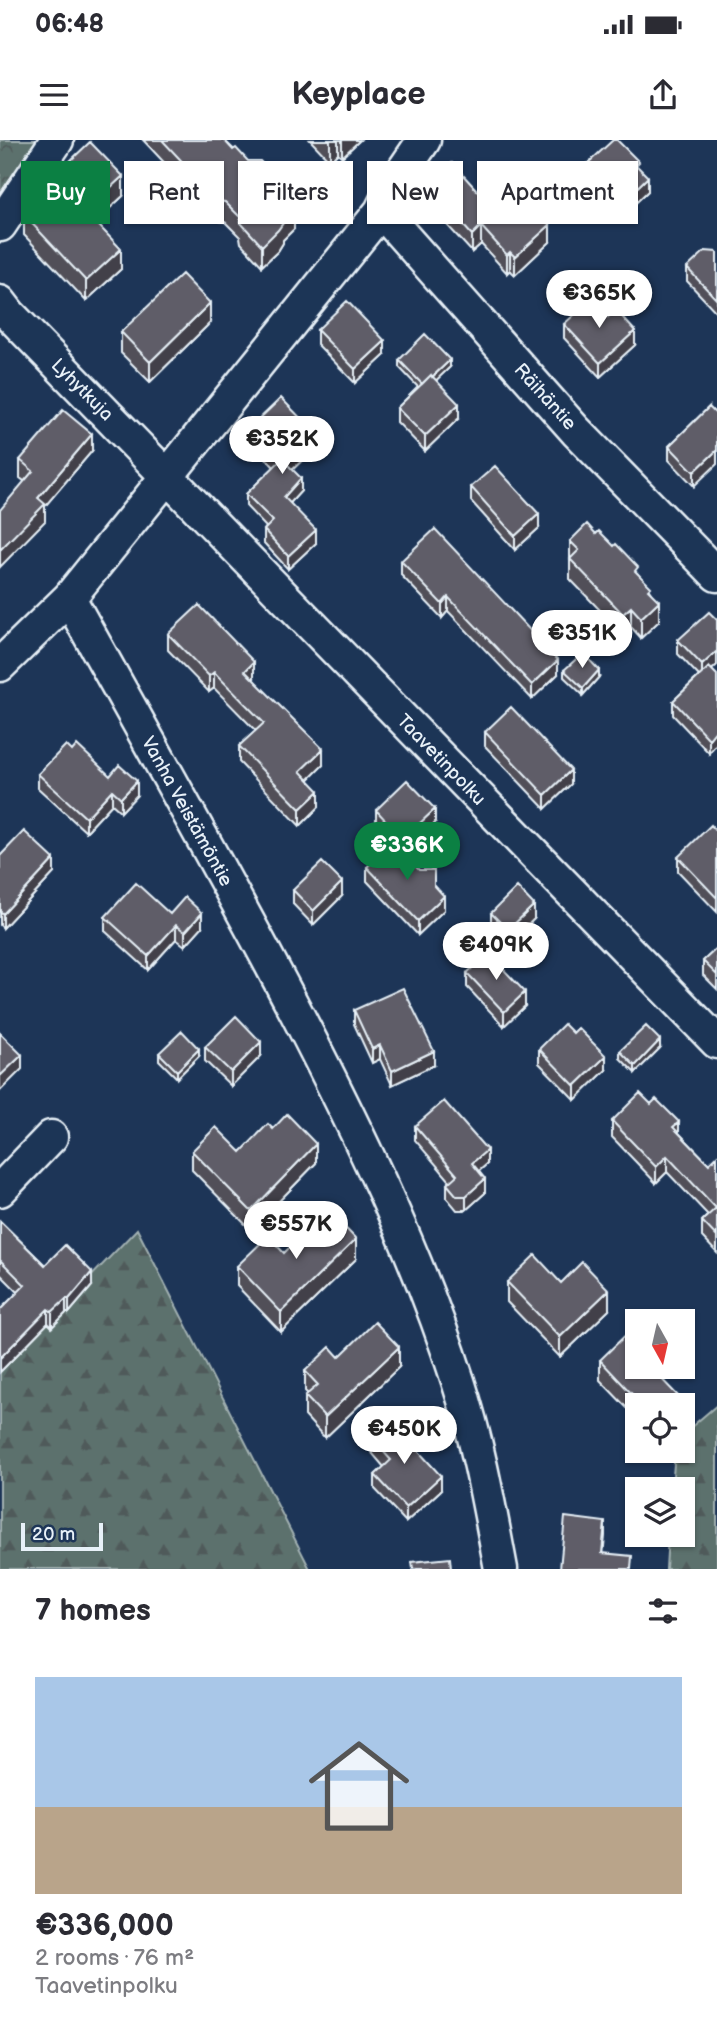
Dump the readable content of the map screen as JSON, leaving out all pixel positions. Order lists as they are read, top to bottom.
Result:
{
  "streets": {
    "street": [
      "Lyhytkuja",
      "Räihäntie",
      "Taavetinpolku",
      "Vanha Veistämöntie"
    ]
  },
  "crossings": [
    ["Lyhytkuja", "Taavetinpolku"]
  ],
  "scale_bar": "20 m",
  "north": "bottom",
  "page": {
    "status": "06:48",
    "header": "Keyplace",
    "chip": [
      "Buy",
      "Rent",
      "Filters",
      "New",
      "Apartment"
    ],
    "price": [
      "€365K",
      "€352K",
      "€351K",
      "€336K",
      "€409K",
      "€557K",
      "€450K"
    ],
    "scale": "20 m",
    "heading": "7 homes",
    "list": [
      {
        "name": "€336,000",
        "note": "2 rooms · 76 m² · Taavetinpolku"
      }
    ]
  }
}
